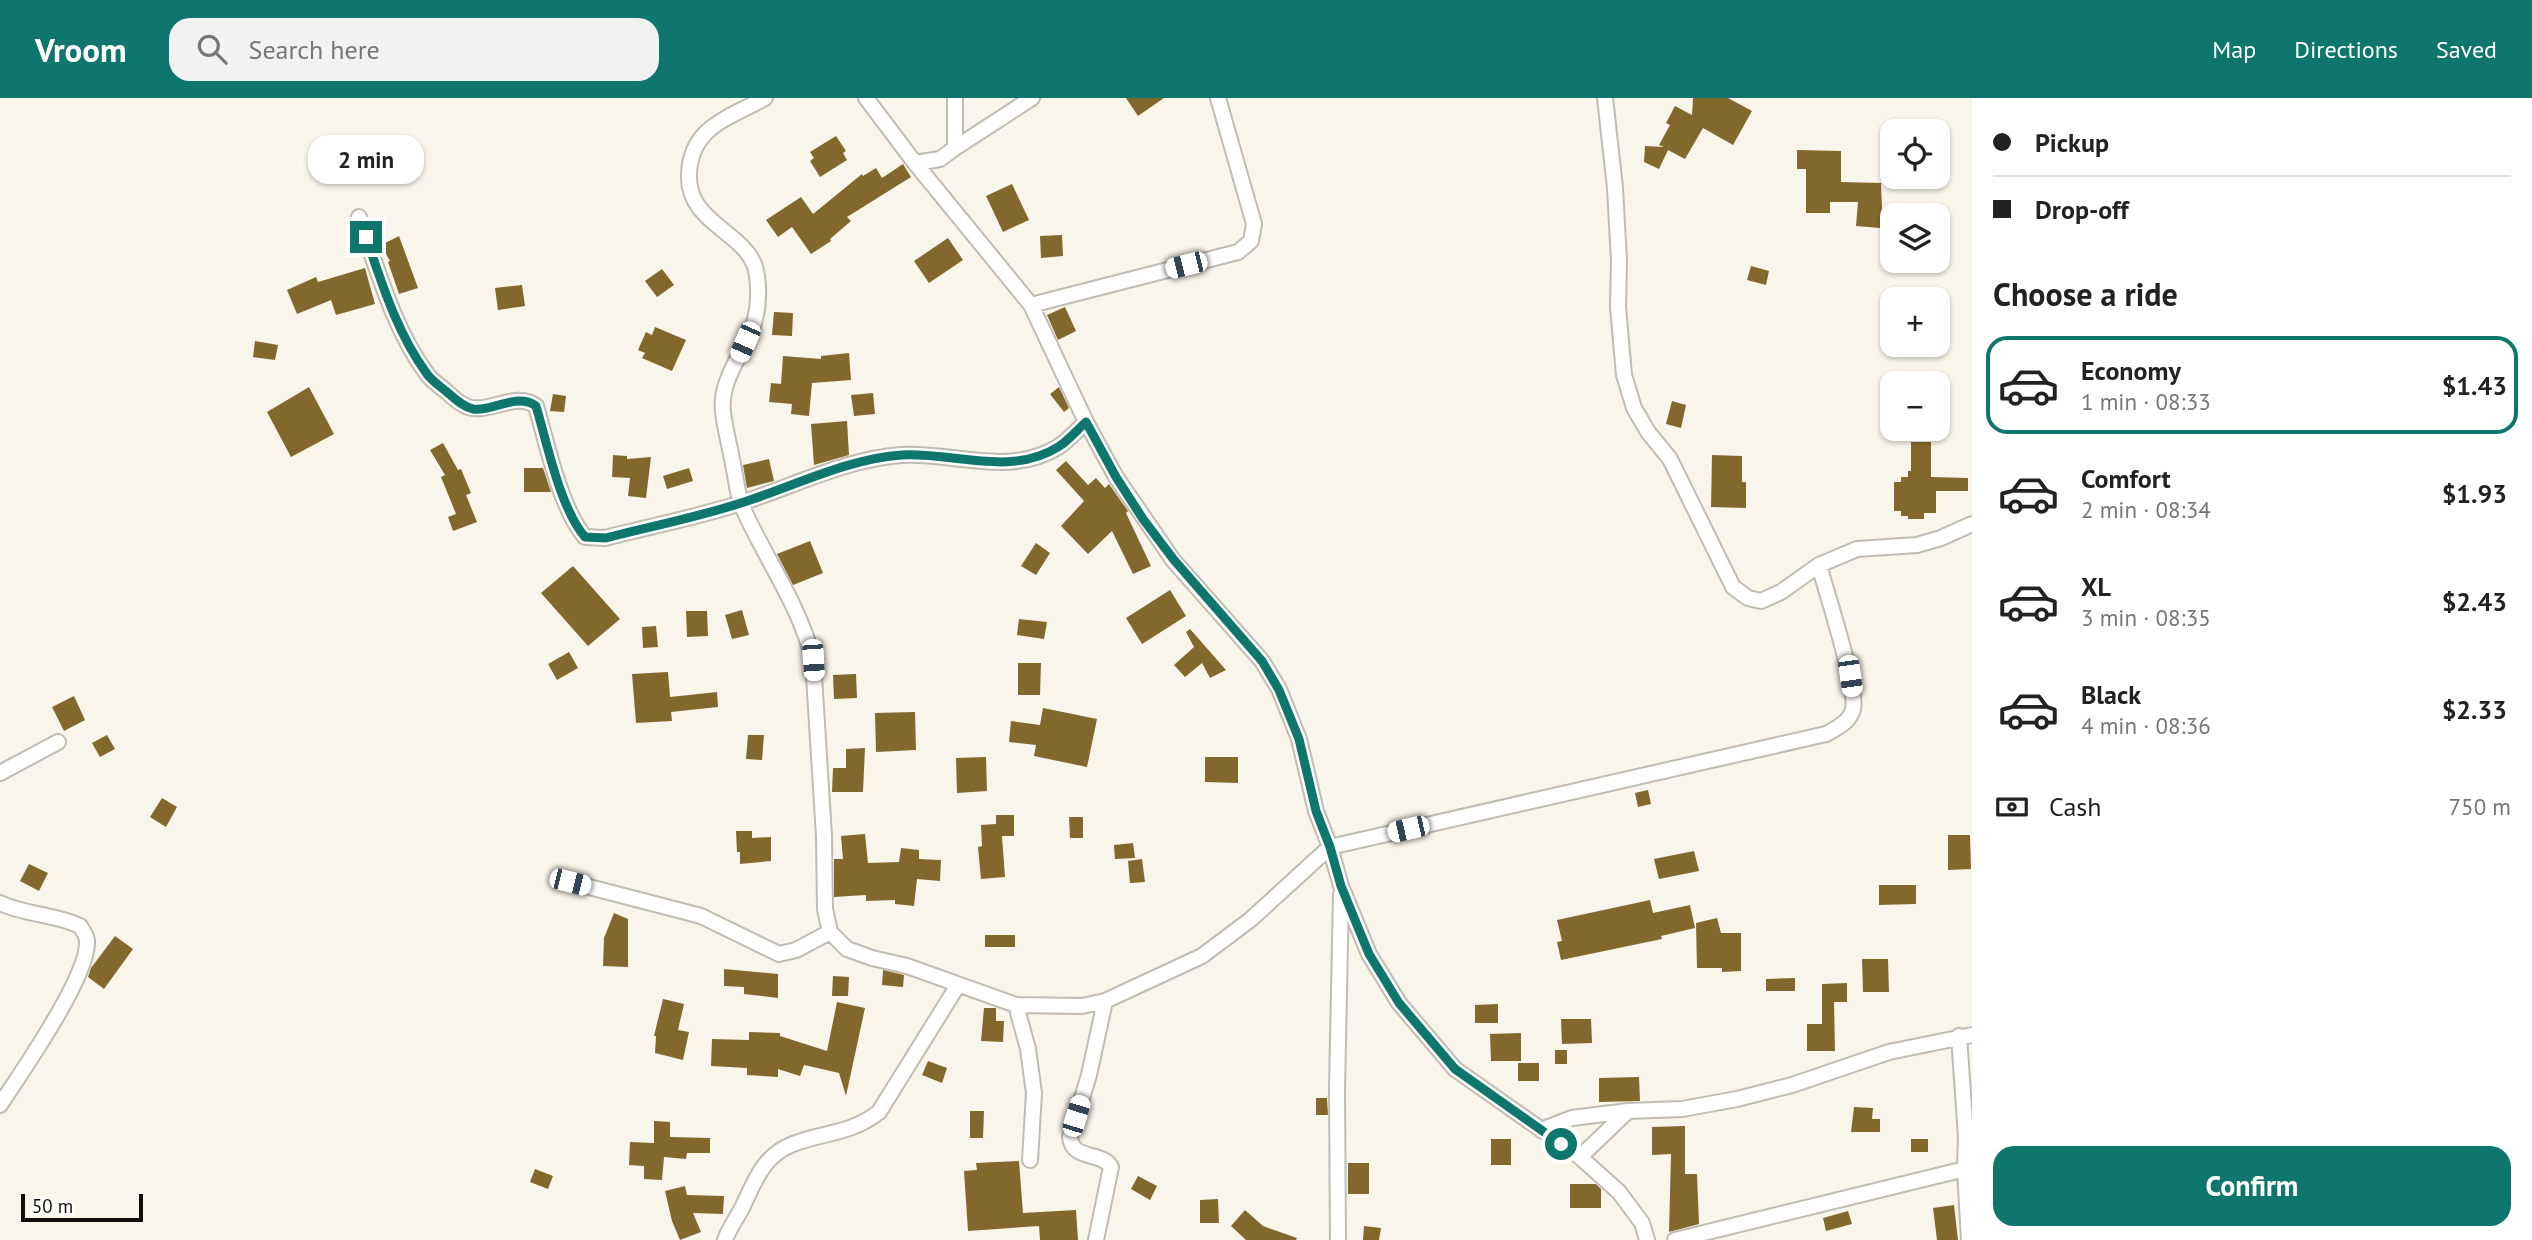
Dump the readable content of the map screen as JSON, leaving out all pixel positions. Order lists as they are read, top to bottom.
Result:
{
  "scale_bar": "50 m",
  "page": {
    "header": "Vroom",
    "search": "Search here",
    "nav": ["Map", "Directions", "Saved"],
    "banner": ["Pickup", "Drop-off"],
    "map_buttons": ["+", "−"],
    "bubble": "2 min",
    "heading": "Choose a ride",
    "list": [
      {
        "name": "Economy",
        "note": "1 min · 08:33",
        "value": "$1.43"
      },
      {
        "name": "Comfort",
        "note": "2 min · 08:34",
        "value": "$1.93"
      },
      {
        "name": "XL",
        "note": "3 min · 08:35",
        "value": "$2.43"
      },
      {
        "name": "Black",
        "note": "4 min · 08:36",
        "value": "$2.33"
      }
    ],
    "pay": ["Cash", "750 m"],
    "buttons": "Confirm",
    "scale": "50 m"
  }
}
